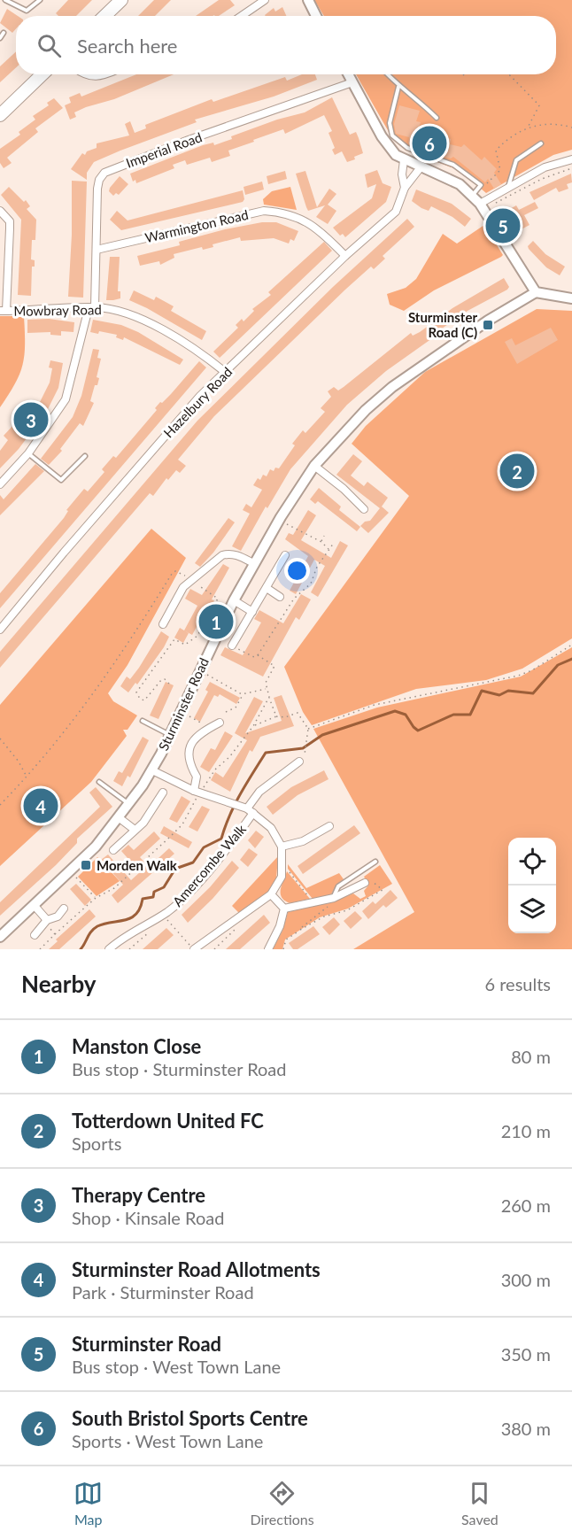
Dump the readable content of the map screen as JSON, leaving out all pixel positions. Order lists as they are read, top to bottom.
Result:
{
  "streets": {
    "street": [
      "Imperial Road",
      "Warmington Road",
      "Mowbray Road",
      "Hazelbury Road",
      "Sturminster Road",
      "Amercombe Walk"
    ]
  },
  "crossings": [
    ["Imperial Road", "Warmington Road"],
    ["Imperial Road", "Mowbray Road"],
    ["Warmington Road", "Hazelbury Road"],
    ["Mowbray Road", "Hazelbury Road"]
  ],
  "places": {
    "transit": ["Sturminster Road (C)", "Morden Walk"]
  },
  "page": {
    "search": "Search here",
    "pins": [
      "6",
      "5",
      "3",
      "2",
      "1",
      "4"
    ],
    "heading": ["Nearby", "6 results"],
    "list": [
      {
        "mark": "1",
        "name": "Manston Close",
        "note": "Bus stop · Sturminster Road",
        "value": "80 m"
      },
      {
        "mark": "2",
        "name": "Totterdown United FC",
        "note": "Sports",
        "value": "210 m"
      },
      {
        "mark": "3",
        "name": "Therapy Centre",
        "note": "Shop · Kinsale Road",
        "value": "260 m"
      },
      {
        "mark": "4",
        "name": "Sturminster Road Allotments",
        "note": "Park · Sturminster Road",
        "value": "300 m"
      },
      {
        "mark": "5",
        "name": "Sturminster Road",
        "note": "Bus stop · West Town Lane",
        "value": "350 m"
      },
      {
        "mark": "6",
        "name": "South Bristol Sports Centre",
        "note": "Sports · West Town Lane",
        "value": "380 m"
      }
    ],
    "nav": ["Map", "Directions", "Saved"]
  }
}
